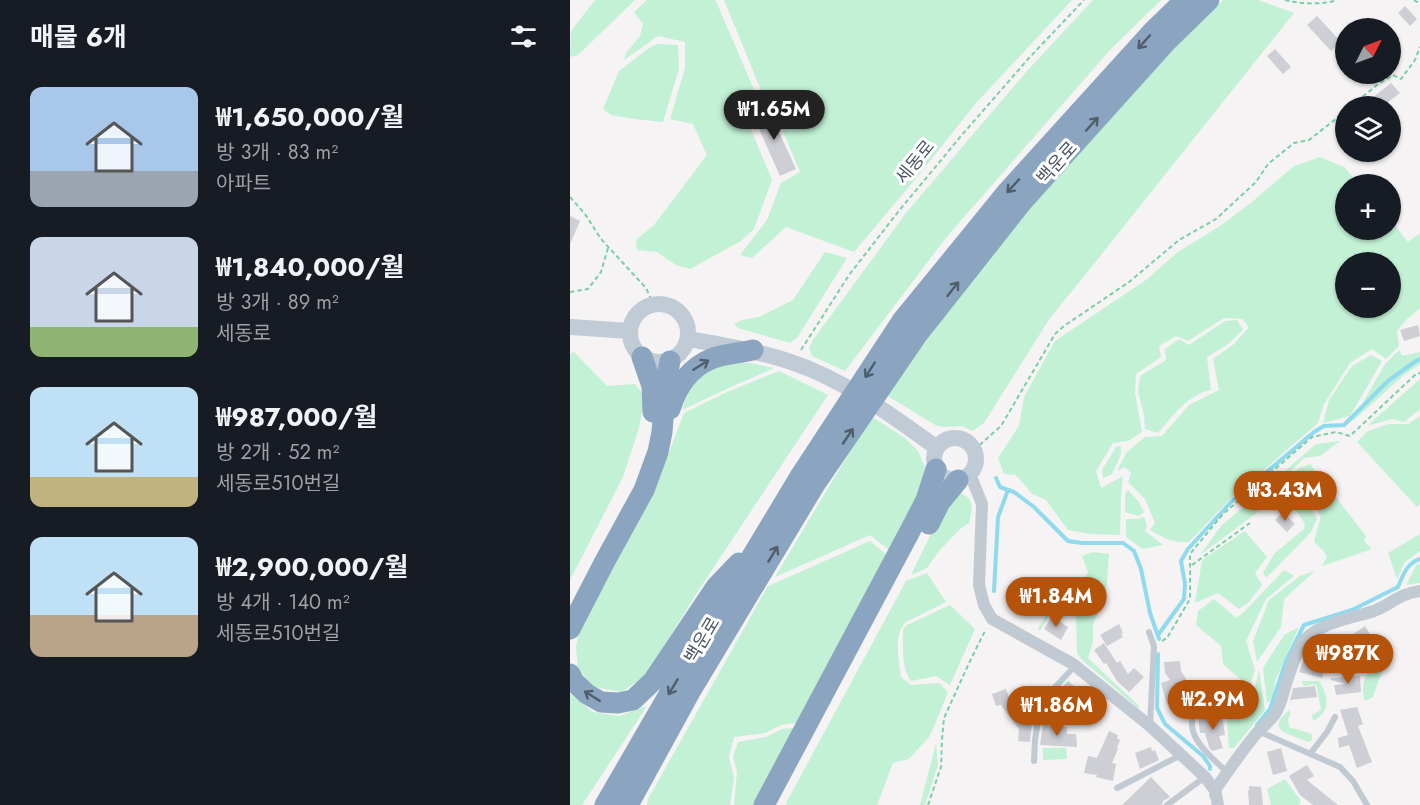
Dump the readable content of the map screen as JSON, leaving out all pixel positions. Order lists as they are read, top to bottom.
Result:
{
  "streets": {
    "highway": ["백운로"],
    "path": ["세동로"]
  },
  "north": "top right",
  "page": {
    "heading": "매물 6개",
    "map_buttons": ["+", "−"],
    "list": [
      {
        "name": "₩1,650,000/월",
        "note": "방 3개 · 83 m² · 아파트"
      },
      {
        "name": "₩1,840,000/월",
        "note": "방 3개 · 89 m² · 세동로"
      },
      {
        "name": "₩987,000/월",
        "note": "방 2개 · 52 m² · 세동로510번길"
      },
      {
        "name": "₩2,900,000/월",
        "note": "방 4개 · 140 m² · 세동로510번길"
      }
    ],
    "price": [
      "₩1.65M",
      "₩3.43M",
      "₩1.84M",
      "₩987K",
      "₩2.9M",
      "₩1.86M"
    ]
  }
}
